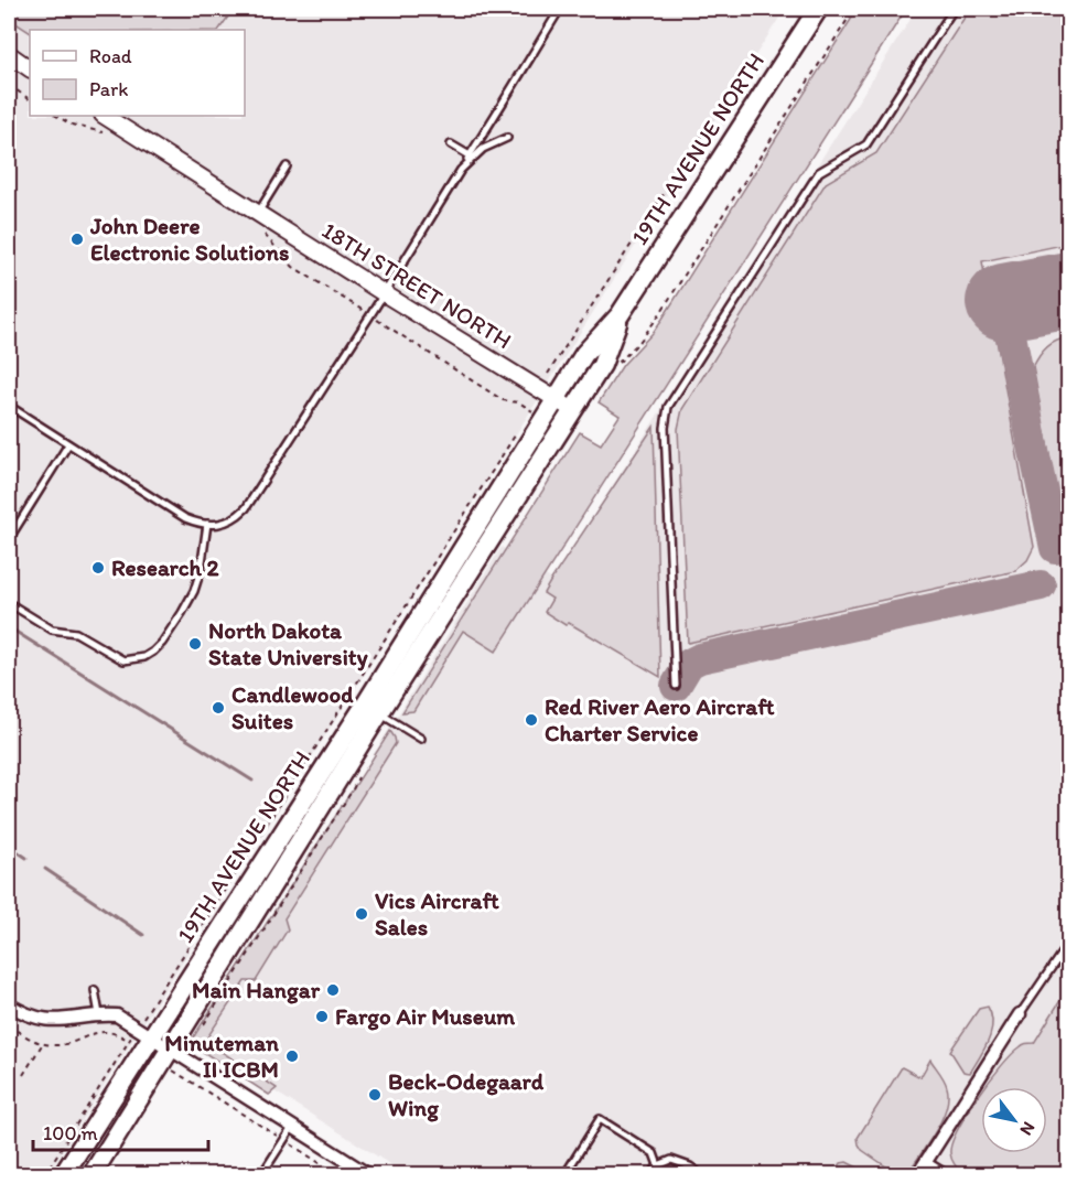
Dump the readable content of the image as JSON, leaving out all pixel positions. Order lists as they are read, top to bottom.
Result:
{
  "streets": {
    "main road": ["19TH AVENUE NORTH"],
    "street": ["18TH STREET NORTH"]
  },
  "crossings": [
    ["19TH AVENUE NORTH", "18TH STREET NORTH"]
  ],
  "places": [
    "John Deere Electronic Solutions",
    "Research 2",
    "North Dakota State University",
    "Candlewood Suites",
    "Red River Aero Aircraft Charter Service",
    "Vics Aircraft Sales",
    "Main Hangar",
    "Fargo Air Museum",
    "Minuteman II ICBM",
    "Beck-Odegaard Wing"
  ],
  "legend": ["Road", "Park"],
  "scale_bar": "100 m",
  "north": "bottom right"
}
